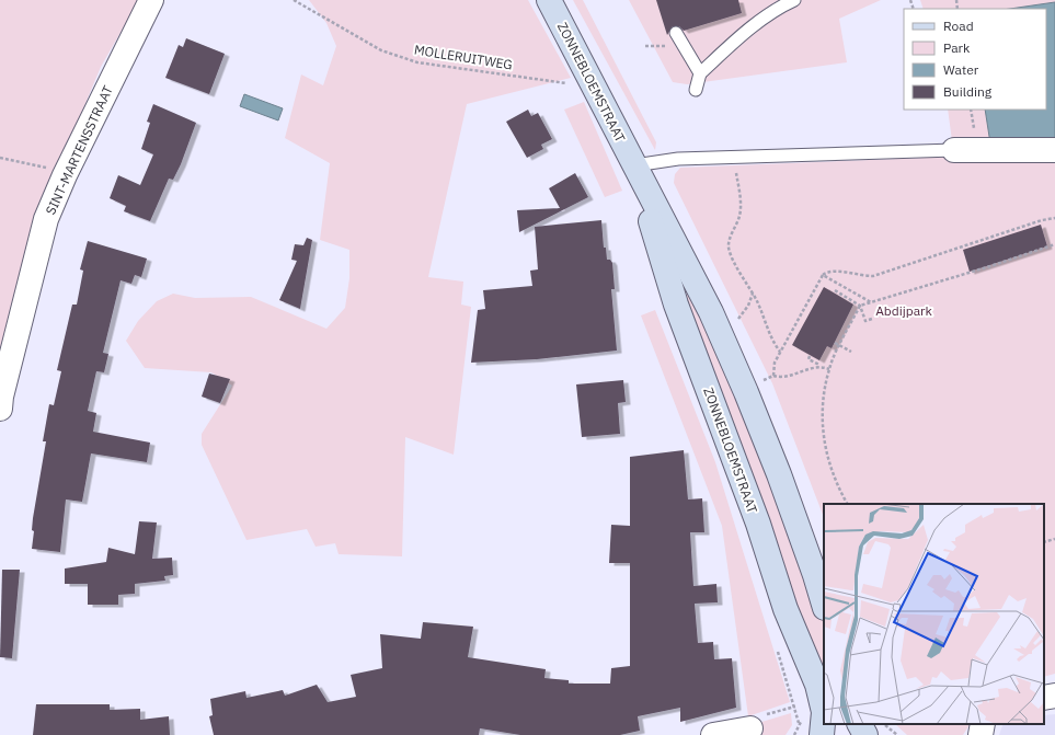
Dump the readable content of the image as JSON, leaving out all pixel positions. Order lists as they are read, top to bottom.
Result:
{
  "streets": {
    "main road": ["ZONNEBLOEMSTRAAT"],
    "street": ["SINT-MARTENSSTRAAT"],
    "path": ["MOLLERUITWEG"]
  },
  "crossings": [
    ["MOLLERUITWEG", "ZONNEBLOEMSTRAAT"]
  ],
  "parks": ["Abdijpark"],
  "legend": [
    "Road",
    "Park",
    "Water",
    "Building"
  ]
}
